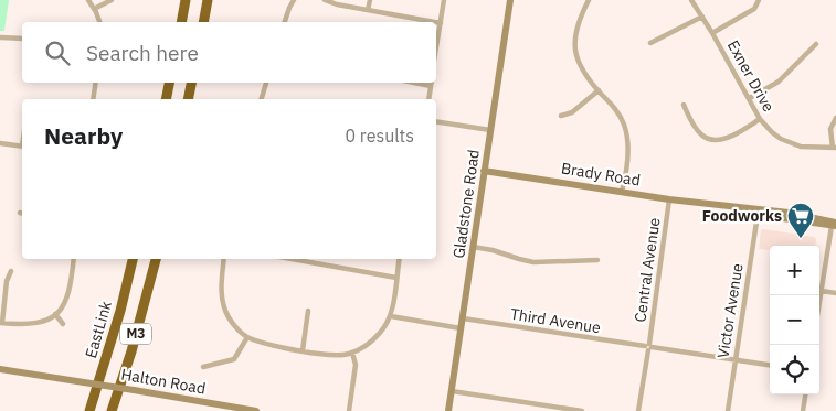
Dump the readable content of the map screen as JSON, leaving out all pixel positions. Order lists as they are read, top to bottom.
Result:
{
  "streets": {
    "highway": ["EastLink", "M3"],
    "main road": ["Brady Road", "Gladstone Road", "Halton Road"],
    "street": [
      "Exner Drive",
      "Central Avenue",
      "Victor Avenue",
      "Third Avenue"
    ]
  },
  "crossings": [
    ["Brady Road", "Gladstone Road"],
    ["Brady Road", "Central Avenue"],
    ["Brady Road", "Victor Avenue"],
    ["Gladstone Road", "Third Avenue"],
    ["Central Avenue", "Third Avenue"],
    ["Victor Avenue", "Third Avenue"]
  ],
  "places": {
    "supermarket": ["Foodworks"]
  },
  "page": {
    "search": "Search here",
    "heading": ["Nearby", "0 results"],
    "map_buttons": ["+", "−"]
  }
}
